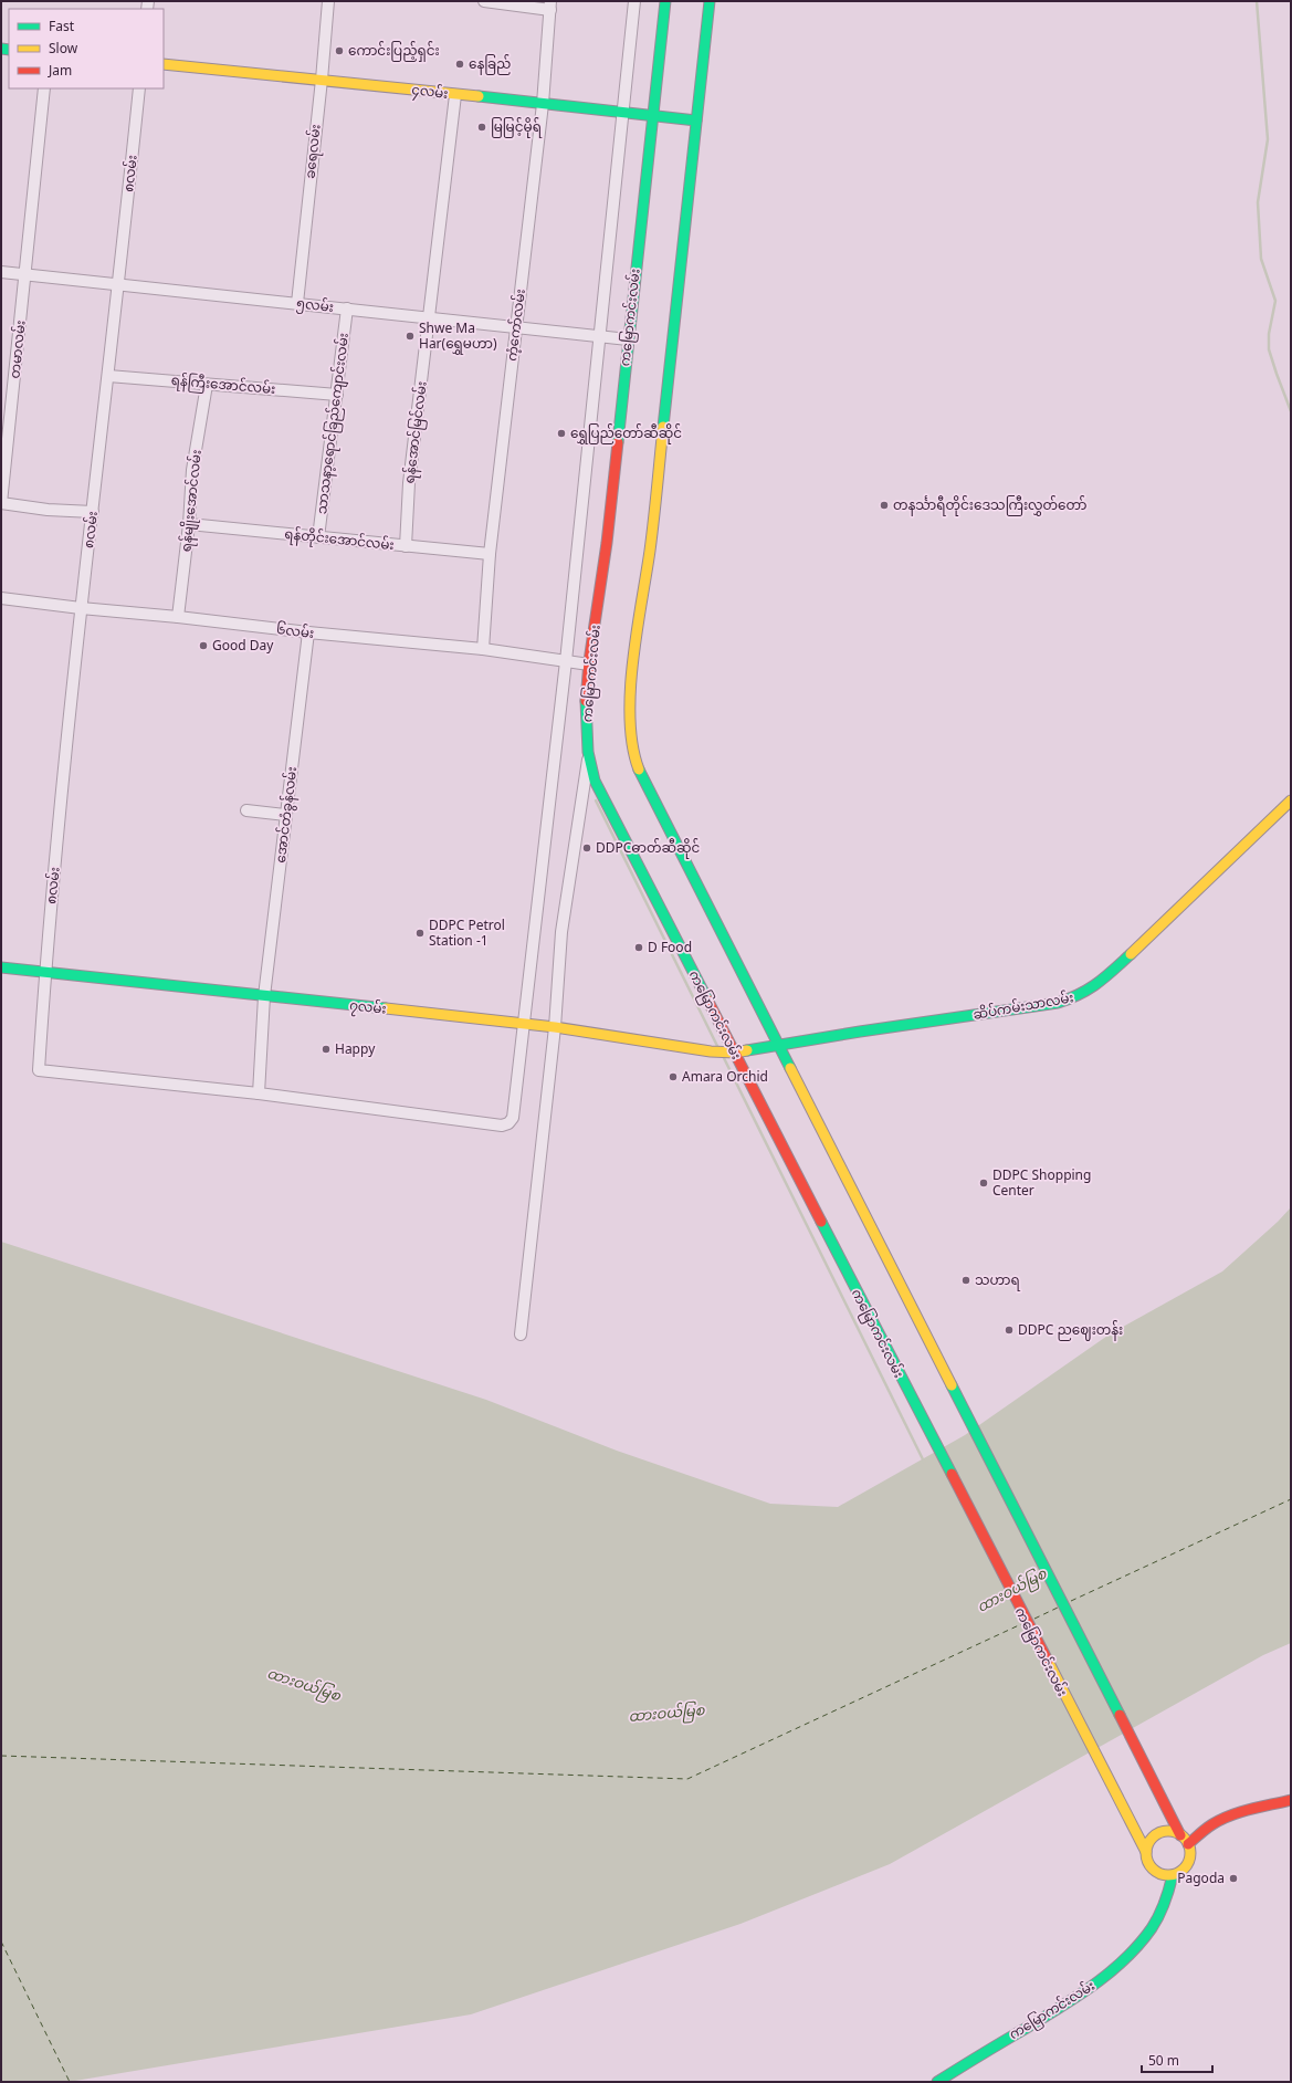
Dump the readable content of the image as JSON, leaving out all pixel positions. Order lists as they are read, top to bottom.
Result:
{
  "streets": {
    "main road": [
      "၄လမ်း",
      "ကမြောကင်းလမ်း",
      "ဆိပ်ကမ်းသာလမ်း",
      "၇လမ်း"
    ],
    "street": [
      "ခရေလမ်း",
      "၈လမ်း",
      "၅လမ်း",
      "ကံ့ကော်လမ်း",
      "တမာလမ်း",
      "ရန်ကြီးအောင်လမ်း",
      "သာသနာ့ရောင်ခြည်ကျောင်းလမ်း",
      "ရန်အောင်မြင်လမ်း",
      "ရန်မျိုးအောင်လမ်း",
      "ရန်တိုင်းအောင်လမ်း",
      "၆လမ်း",
      "အောင်တံခွန်လမ်း"
    ]
  },
  "crossings": [
    ["၄လမ်း", "ခရေလမ်း"],
    ["၄လမ်း", "ကမြောကင်းလမ်း"],
    ["၄လမ်း", "ကံ့ကော်လမ်း"],
    ["၄လမ်း", "ရန်အောင်မြင်လမ်း"],
    ["ခရေလမ်း", "၅လမ်း"],
    ["၈လမ်း", "၅လမ်း"],
    ["၈လမ်း", "ရန်ကြီးအောင်လမ်း"],
    ["၈လမ်း", "၆လမ်း"],
    ["၈လမ်း", "အောင်တံခွန်လမ်း"],
    ["၈လမ်း", "၇လမ်း"],
    ["၅လမ်း", "ကမြောကင်းလမ်း"],
    ["၅လမ်း", "ကံ့ကော်လမ်း"],
    ["၅လမ်း", "တမာလမ်း"],
    ["၅လမ်း", "သာသနာ့ရောင်ခြည်ကျောင်းလမ်း"],
    ["၅လမ်း", "ရန်အောင်မြင်လမ်း"],
    ["ကမြောကင်းလမ်း", "၆လမ်း"],
    ["ကမြောကင်းလမ်း", "ဆိပ်ကမ်းသာလမ်း"],
    ["ကမြောကင်းလမ်း", "၇လမ်း"],
    ["ကံ့ကော်လမ်း", "ရန်တိုင်းအောင်လမ်း"],
    ["ကံ့ကော်လမ်း", "၆လမ်း"],
    ["ရန်ကြီးအောင်လမ်း", "သာသနာ့ရောင်ခြည်ကျောင်းလမ်း"],
    ["ရန်ကြီးအောင်လမ်း", "ရန်မျိုးအောင်လမ်း"],
    ["သာသနာ့ရောင်ခြည်ကျောင်းလမ်း", "ရန်တိုင်းအောင်လမ်း"],
    ["ရန်အောင်မြင်လမ်း", "ရန်တိုင်းအောင်လမ်း"],
    ["ရန်မျိုးအောင်လမ်း", "ရန်တိုင်းအောင်လမ်း"],
    ["ရန်မျိုးအောင်လမ်း", "၆လမ်း"],
    ["၆လမ်း", "အောင်တံခွန်လမ်း"],
    ["အောင်တံခွန်လမ်း", "၇လမ်း"],
    ["ဆိပ်ကမ်းသာလမ်း", "၇လမ်း"]
  ],
  "water": ["ထားဝယ်မြစ"],
  "places": [
    "ကောင်းပြည့်ရှင်း",
    "နေခြည်",
    "မြမြင့်မိုရ်",
    "Shwe Ma Har(‌‌ရွှေမဟာ)",
    "ရွှေပြည်တော်ဆီဆိုင်",
    "တနင်္သာရီတိုင်းဒေသကြီးလွှတ်တော်",
    "Good Day",
    "DDPCဓာတ်ဆီဆိုင်",
    "DDPC Petrol Station -1",
    "D Food",
    "Happy",
    "Amara Orchid",
    "DDPC Shopping Center",
    "သဟာရ",
    "DDPC ညဈေးတန်း",
    "Pagoda"
  ],
  "legend": ["Fast", "Slow", "Jam"],
  "scale_bar": "50 m"
}
